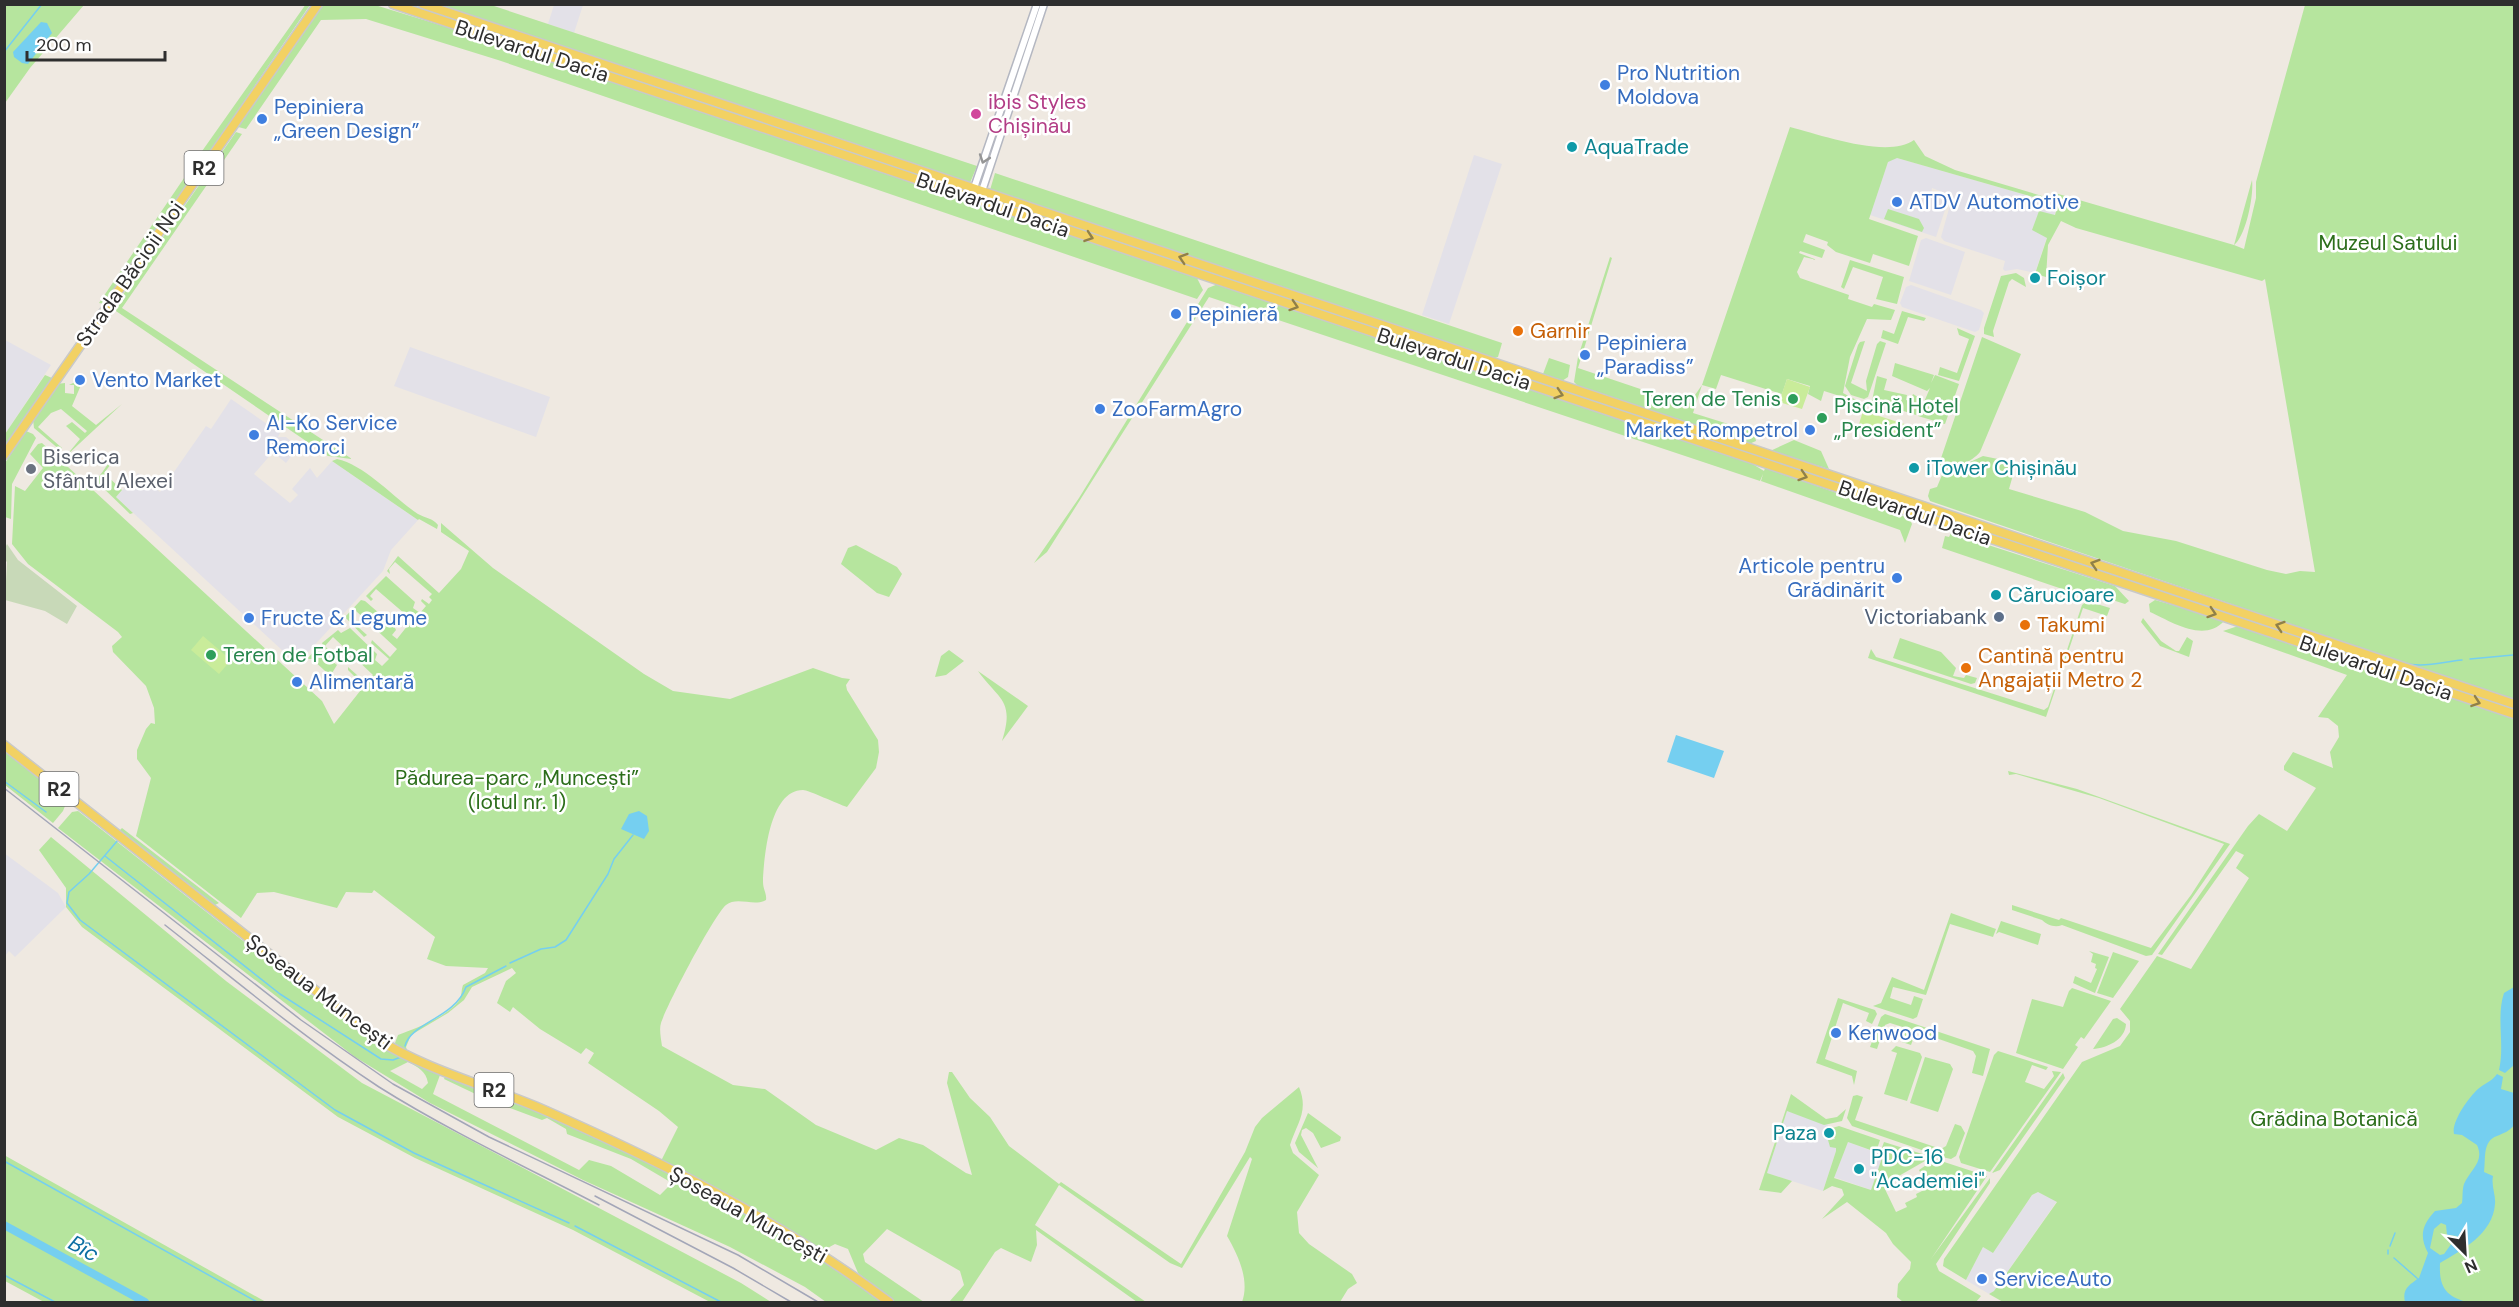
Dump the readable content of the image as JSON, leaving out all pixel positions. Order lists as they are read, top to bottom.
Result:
{
  "streets": {
    "main road": [
      "Bulevardul Dacia",
      "R2",
      "Strada Băcioii Noi",
      "Șoseaua Muncești"
    ]
  },
  "water": ["Bîc"],
  "parks": ["Muzeul Satului", "Pădurea-parc „Muncești” (lotul nr. 1)", "Grădina Botanică"],
  "places": [
    "Pro Nutrition Moldova",
    "ibis Styles Chișinău",
    "Pepiniera „Green Design”",
    "AquaTrade",
    "ATDV Automotive",
    "Foișor",
    "Pepinieră",
    "Garnir",
    "Pepiniera „Paradiss”",
    "Vento Market",
    "Teren de Tenis",
    "ZooFarmAgro",
    "Piscină Hotel „President”",
    "Market Rompetrol",
    "Al-Ko Service Remorci",
    "iTower Chișinău",
    "Biserica Sfântul Alexei",
    "Articole pentru Grădinărit",
    "Cărucioare",
    "Victoriabank",
    "Fructe & Legume",
    "Takumi",
    "Teren de Fotbal",
    "Cantină pentru Angajații Metro 2",
    "Alimentară",
    "Kenwood",
    "Paza",
    "PDC-16 \"Academiei\"",
    "ServiceAuto"
  ],
  "scale_bar": "200 m",
  "north": "bottom right"
}
